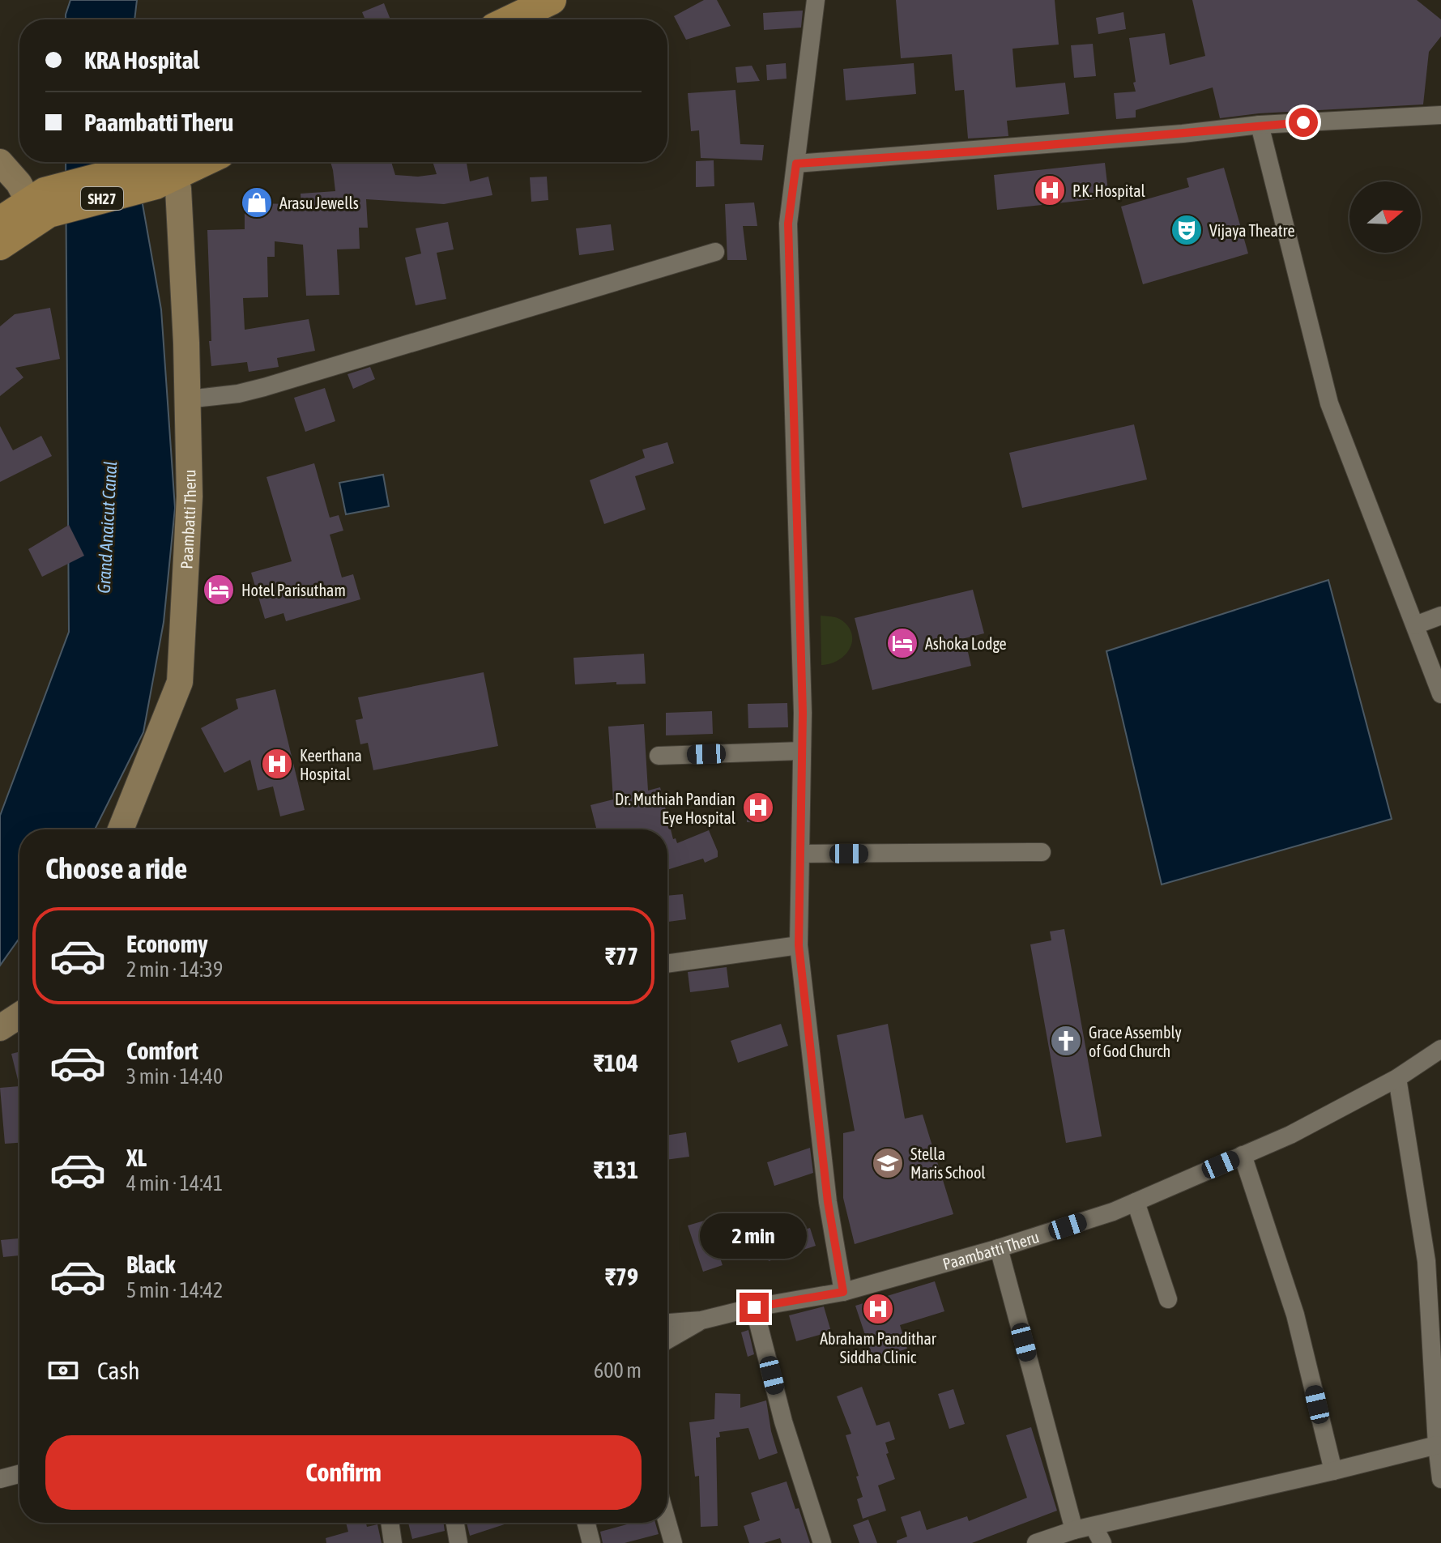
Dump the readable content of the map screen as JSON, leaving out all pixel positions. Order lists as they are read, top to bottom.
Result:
{
  "streets": {
    "main road": ["SH27"],
    "street": ["Paambatti Theru"]
  },
  "crossings": [
    ["SH27", "Paambatti Theru"]
  ],
  "water": ["Grand Anaicut Canal"],
  "places": {
    "hospital": [
      "P.K. Hospital",
      "Keerthana Hospital",
      "Dr. Muthiah Pandian Eye Hospital",
      "Abraham Pandithar Siddha Clinic"
    ],
    "shop": ["Arasu Jewells"],
    "theatre": ["Vijaya Theatre"],
    "hotel": ["Hotel Parisutham", "Ashoka Lodge"],
    "church": ["Grace Assembly of God Church"],
    "school or university": ["Stella Maris School"]
  },
  "north": "right",
  "page": {
    "banner": ["KRA Hospital", "Paambatti Theru"],
    "heading": "Choose a ride",
    "list": [
      {
        "name": "Economy",
        "note": "2 min · 14:39",
        "value": "₹77"
      },
      {
        "name": "Comfort",
        "note": "3 min · 14:40",
        "value": "₹104"
      },
      {
        "name": "XL",
        "note": "4 min · 14:41",
        "value": "₹131"
      },
      {
        "name": "Black",
        "note": "5 min · 14:42",
        "value": "₹79"
      }
    ],
    "bubble": "2 min",
    "pay": ["Cash", "600 m"],
    "buttons": "Confirm"
  }
}
